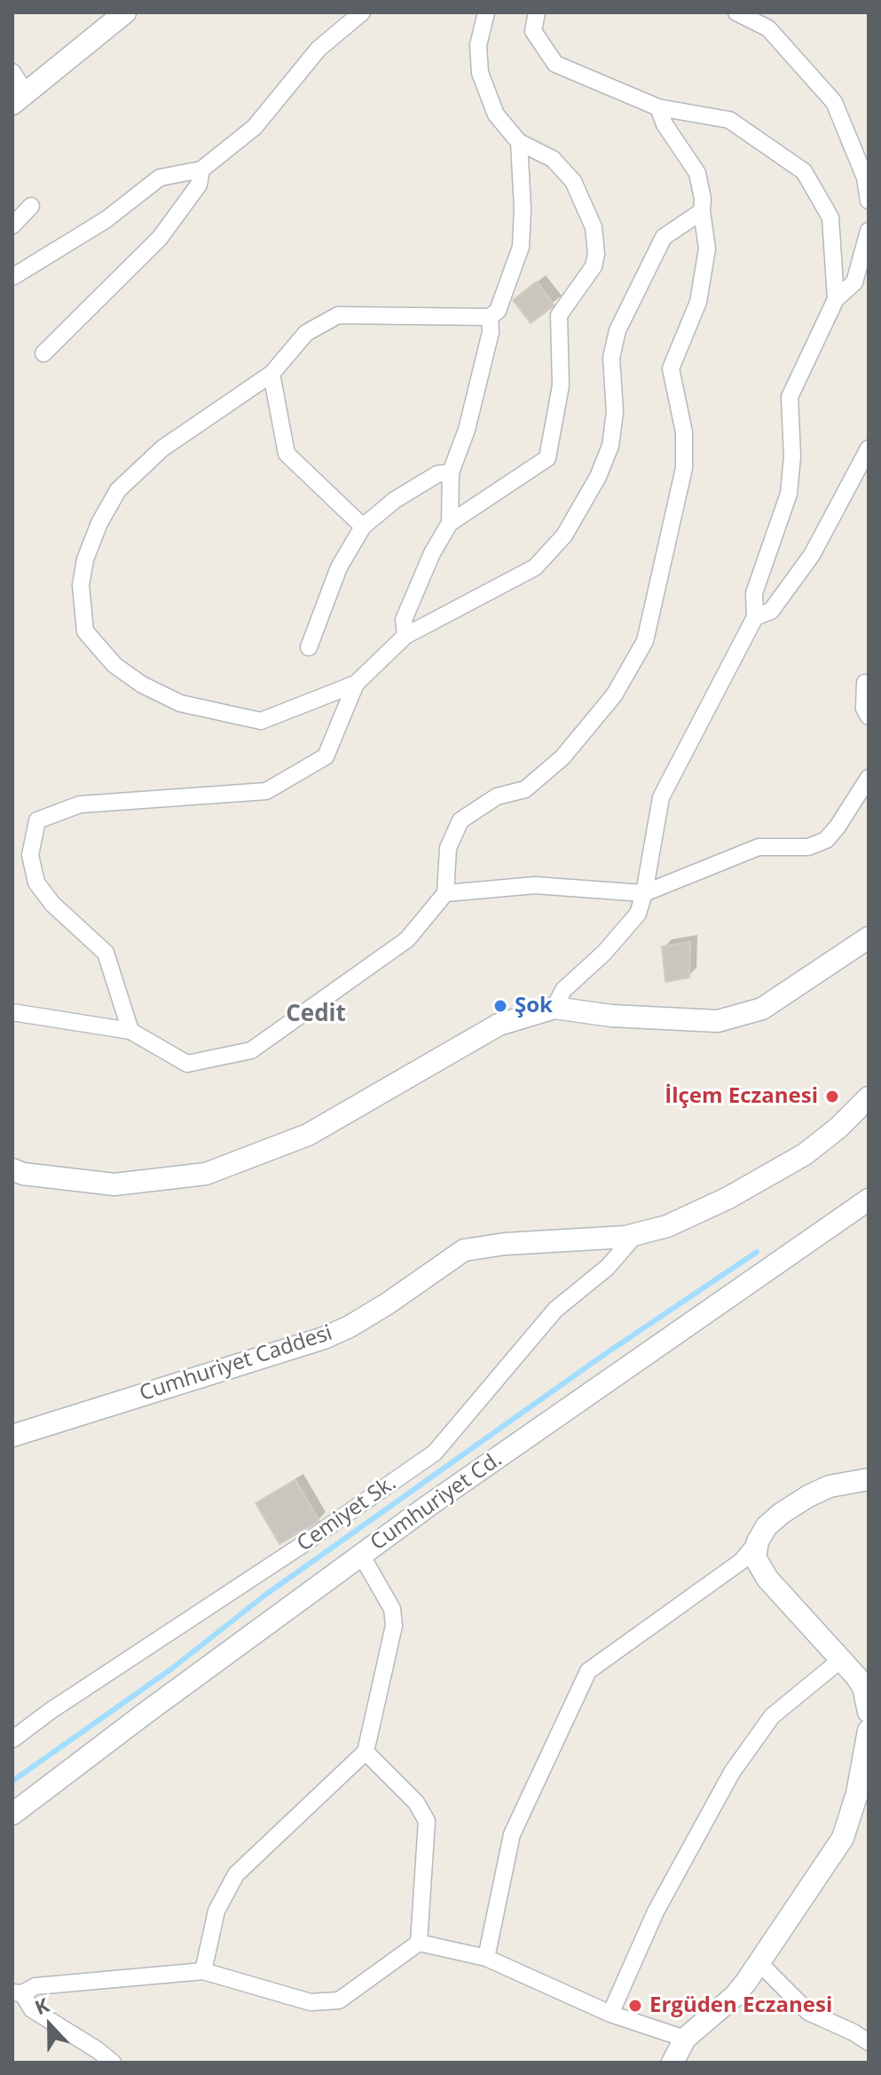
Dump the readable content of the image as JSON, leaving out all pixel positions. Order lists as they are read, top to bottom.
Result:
{
  "streets": {
    "street": ["Cumhuriyet Caddesi", "Cumhuriyet Cd.", "Cemiyet Sk."]
  },
  "crossings": [
    ["Cumhuriyet Caddesi", "Cemiyet Sk."]
  ],
  "districts": ["Cedit"],
  "places": ["Şok", "İlçem Eczanesi", "Ergüden Eczanesi"],
  "north": "top"
}
